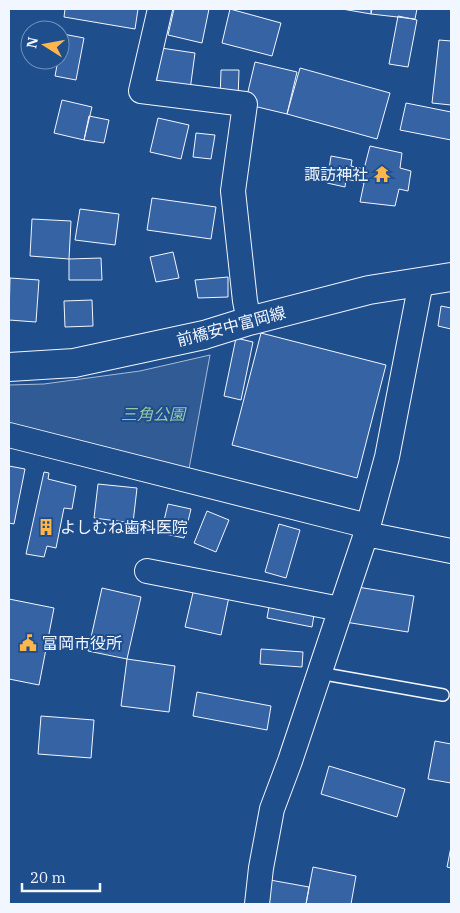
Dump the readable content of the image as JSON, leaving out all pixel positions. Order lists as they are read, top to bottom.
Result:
{
  "streets": {
    "main road": ["前橋安中富岡線"]
  },
  "parks": ["三角公園"],
  "places": {
    "temple": ["諏訪神社"],
    "building": ["よしむね歯科医院"],
    "public building": ["富岡市役所"]
  },
  "scale_bar": "20 m",
  "north": "left"
}
